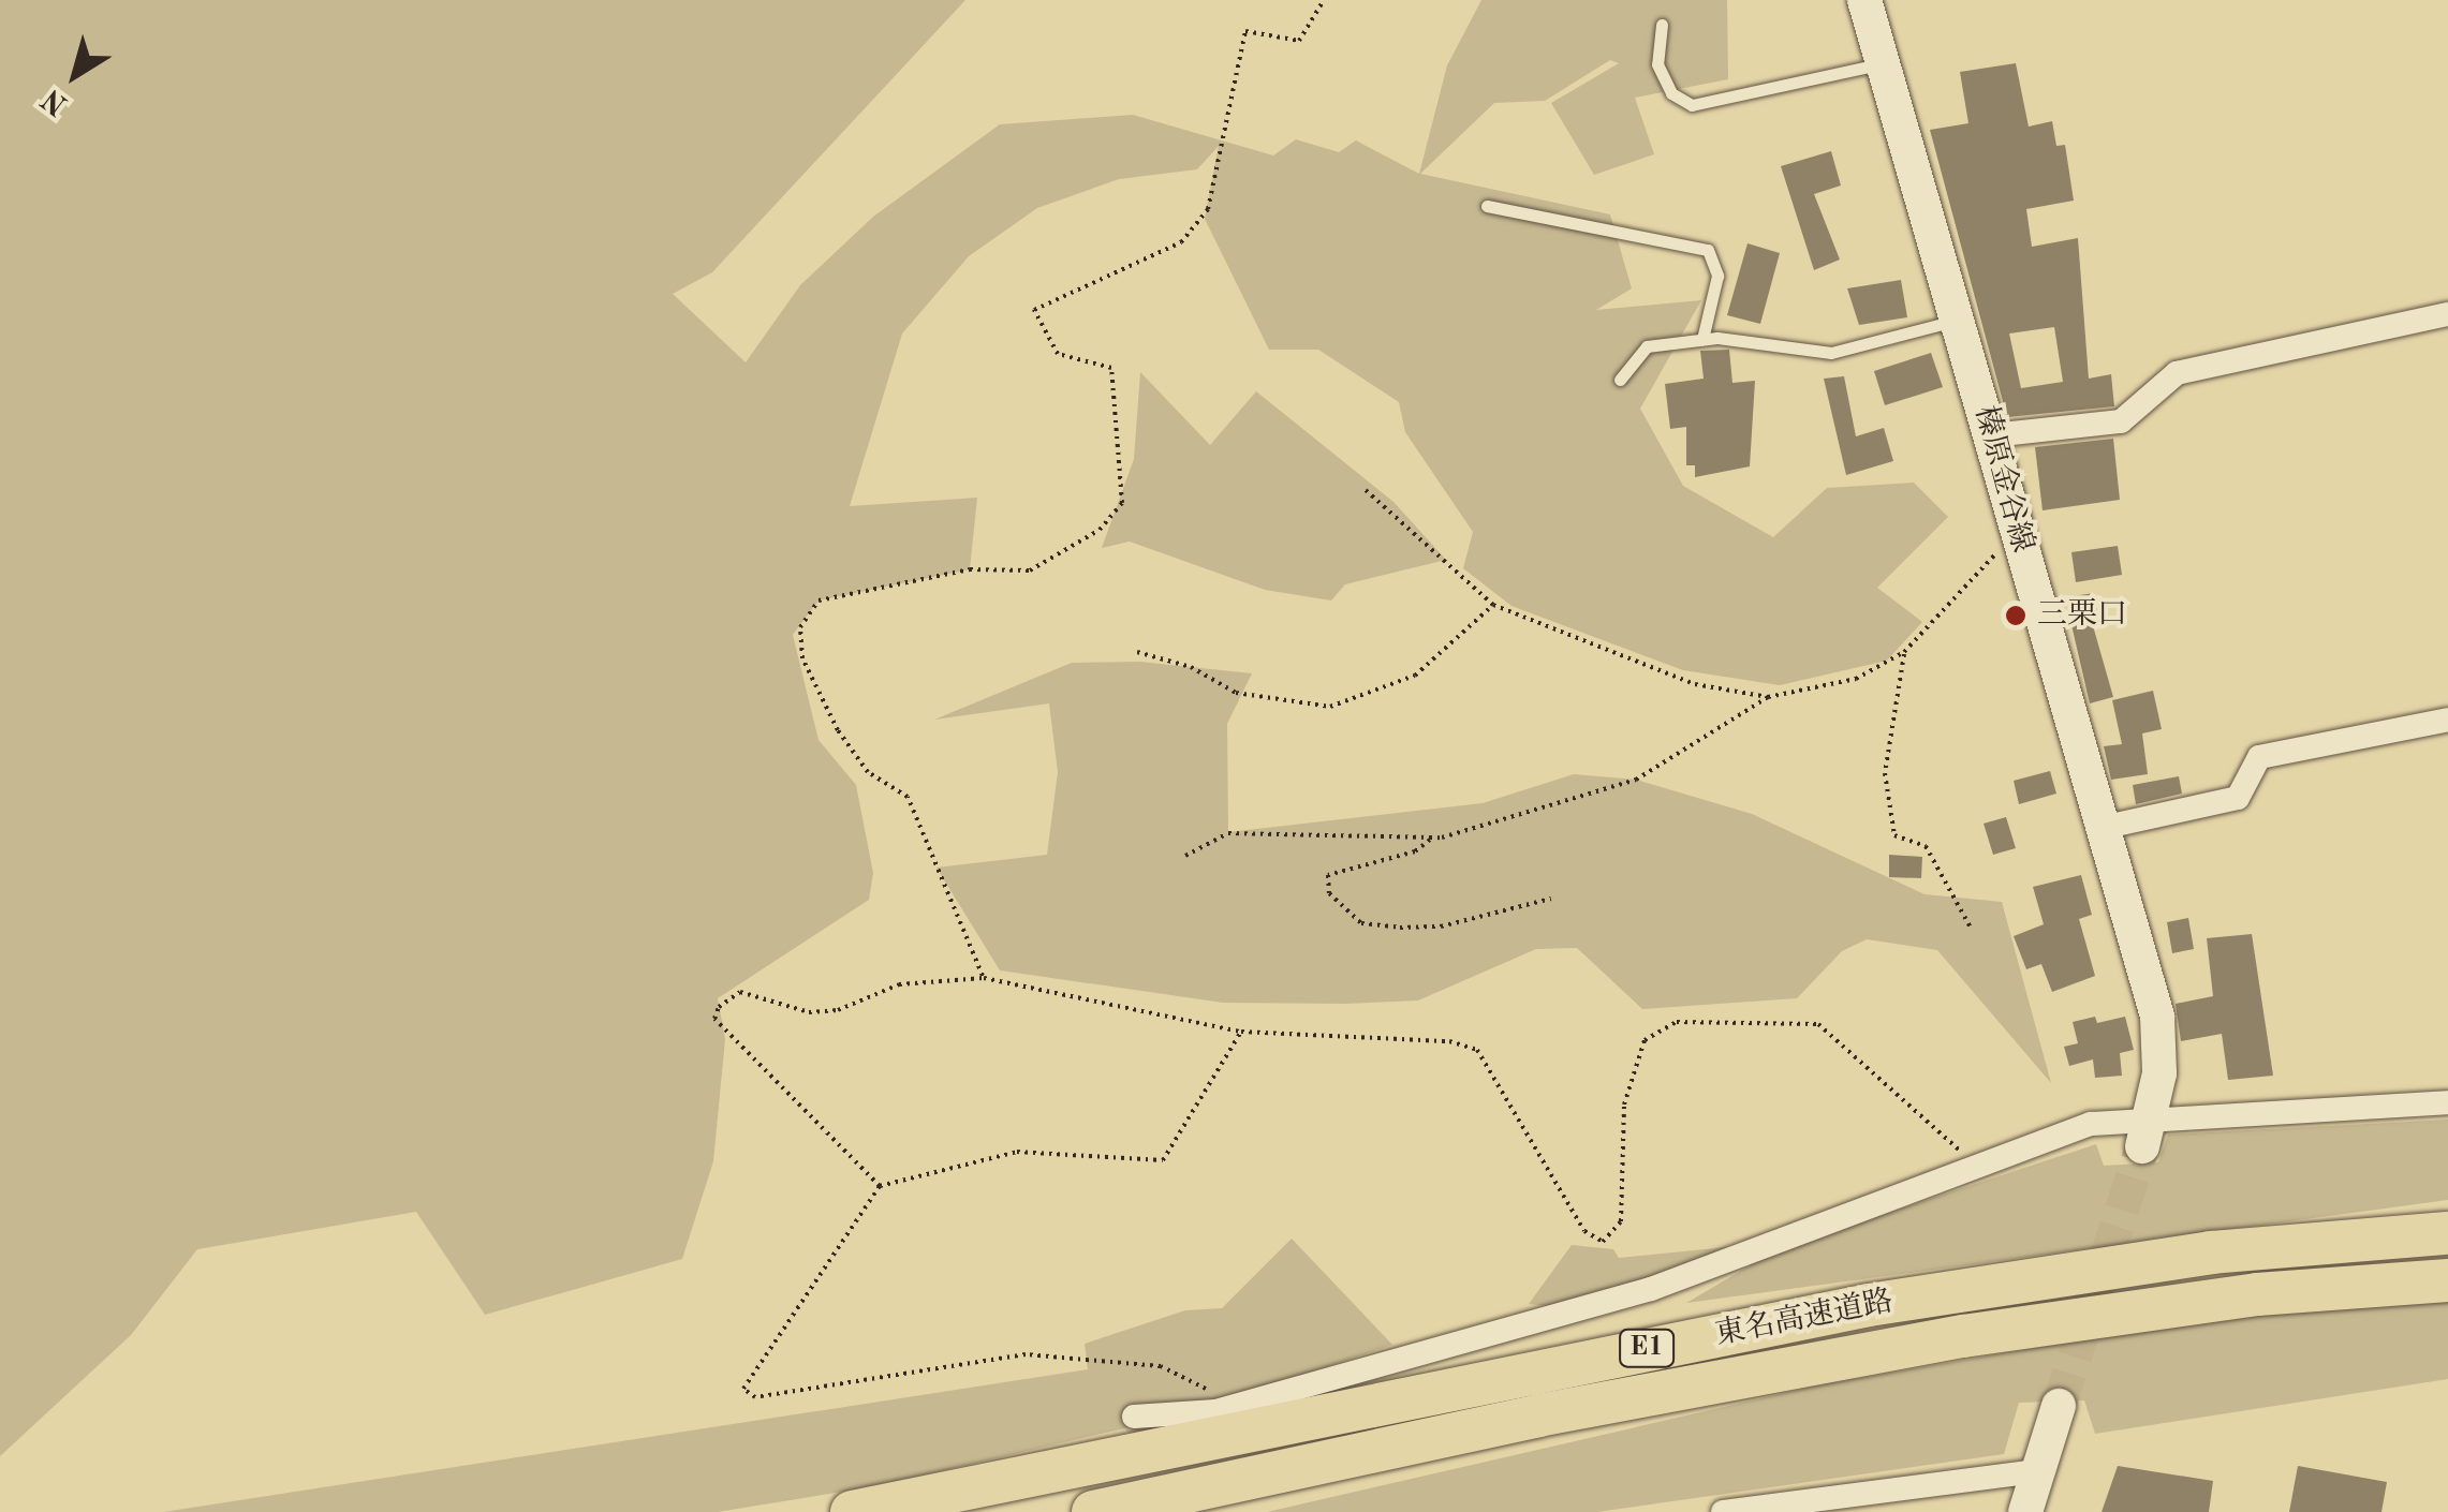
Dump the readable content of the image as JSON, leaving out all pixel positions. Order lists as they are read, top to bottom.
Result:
{
  "streets": {
    "highway": ["東名高速道路", "E1"],
    "main road": ["榛原金谷線"]
  },
  "places": ["三栗口"],
  "north": "bottom left"
}
